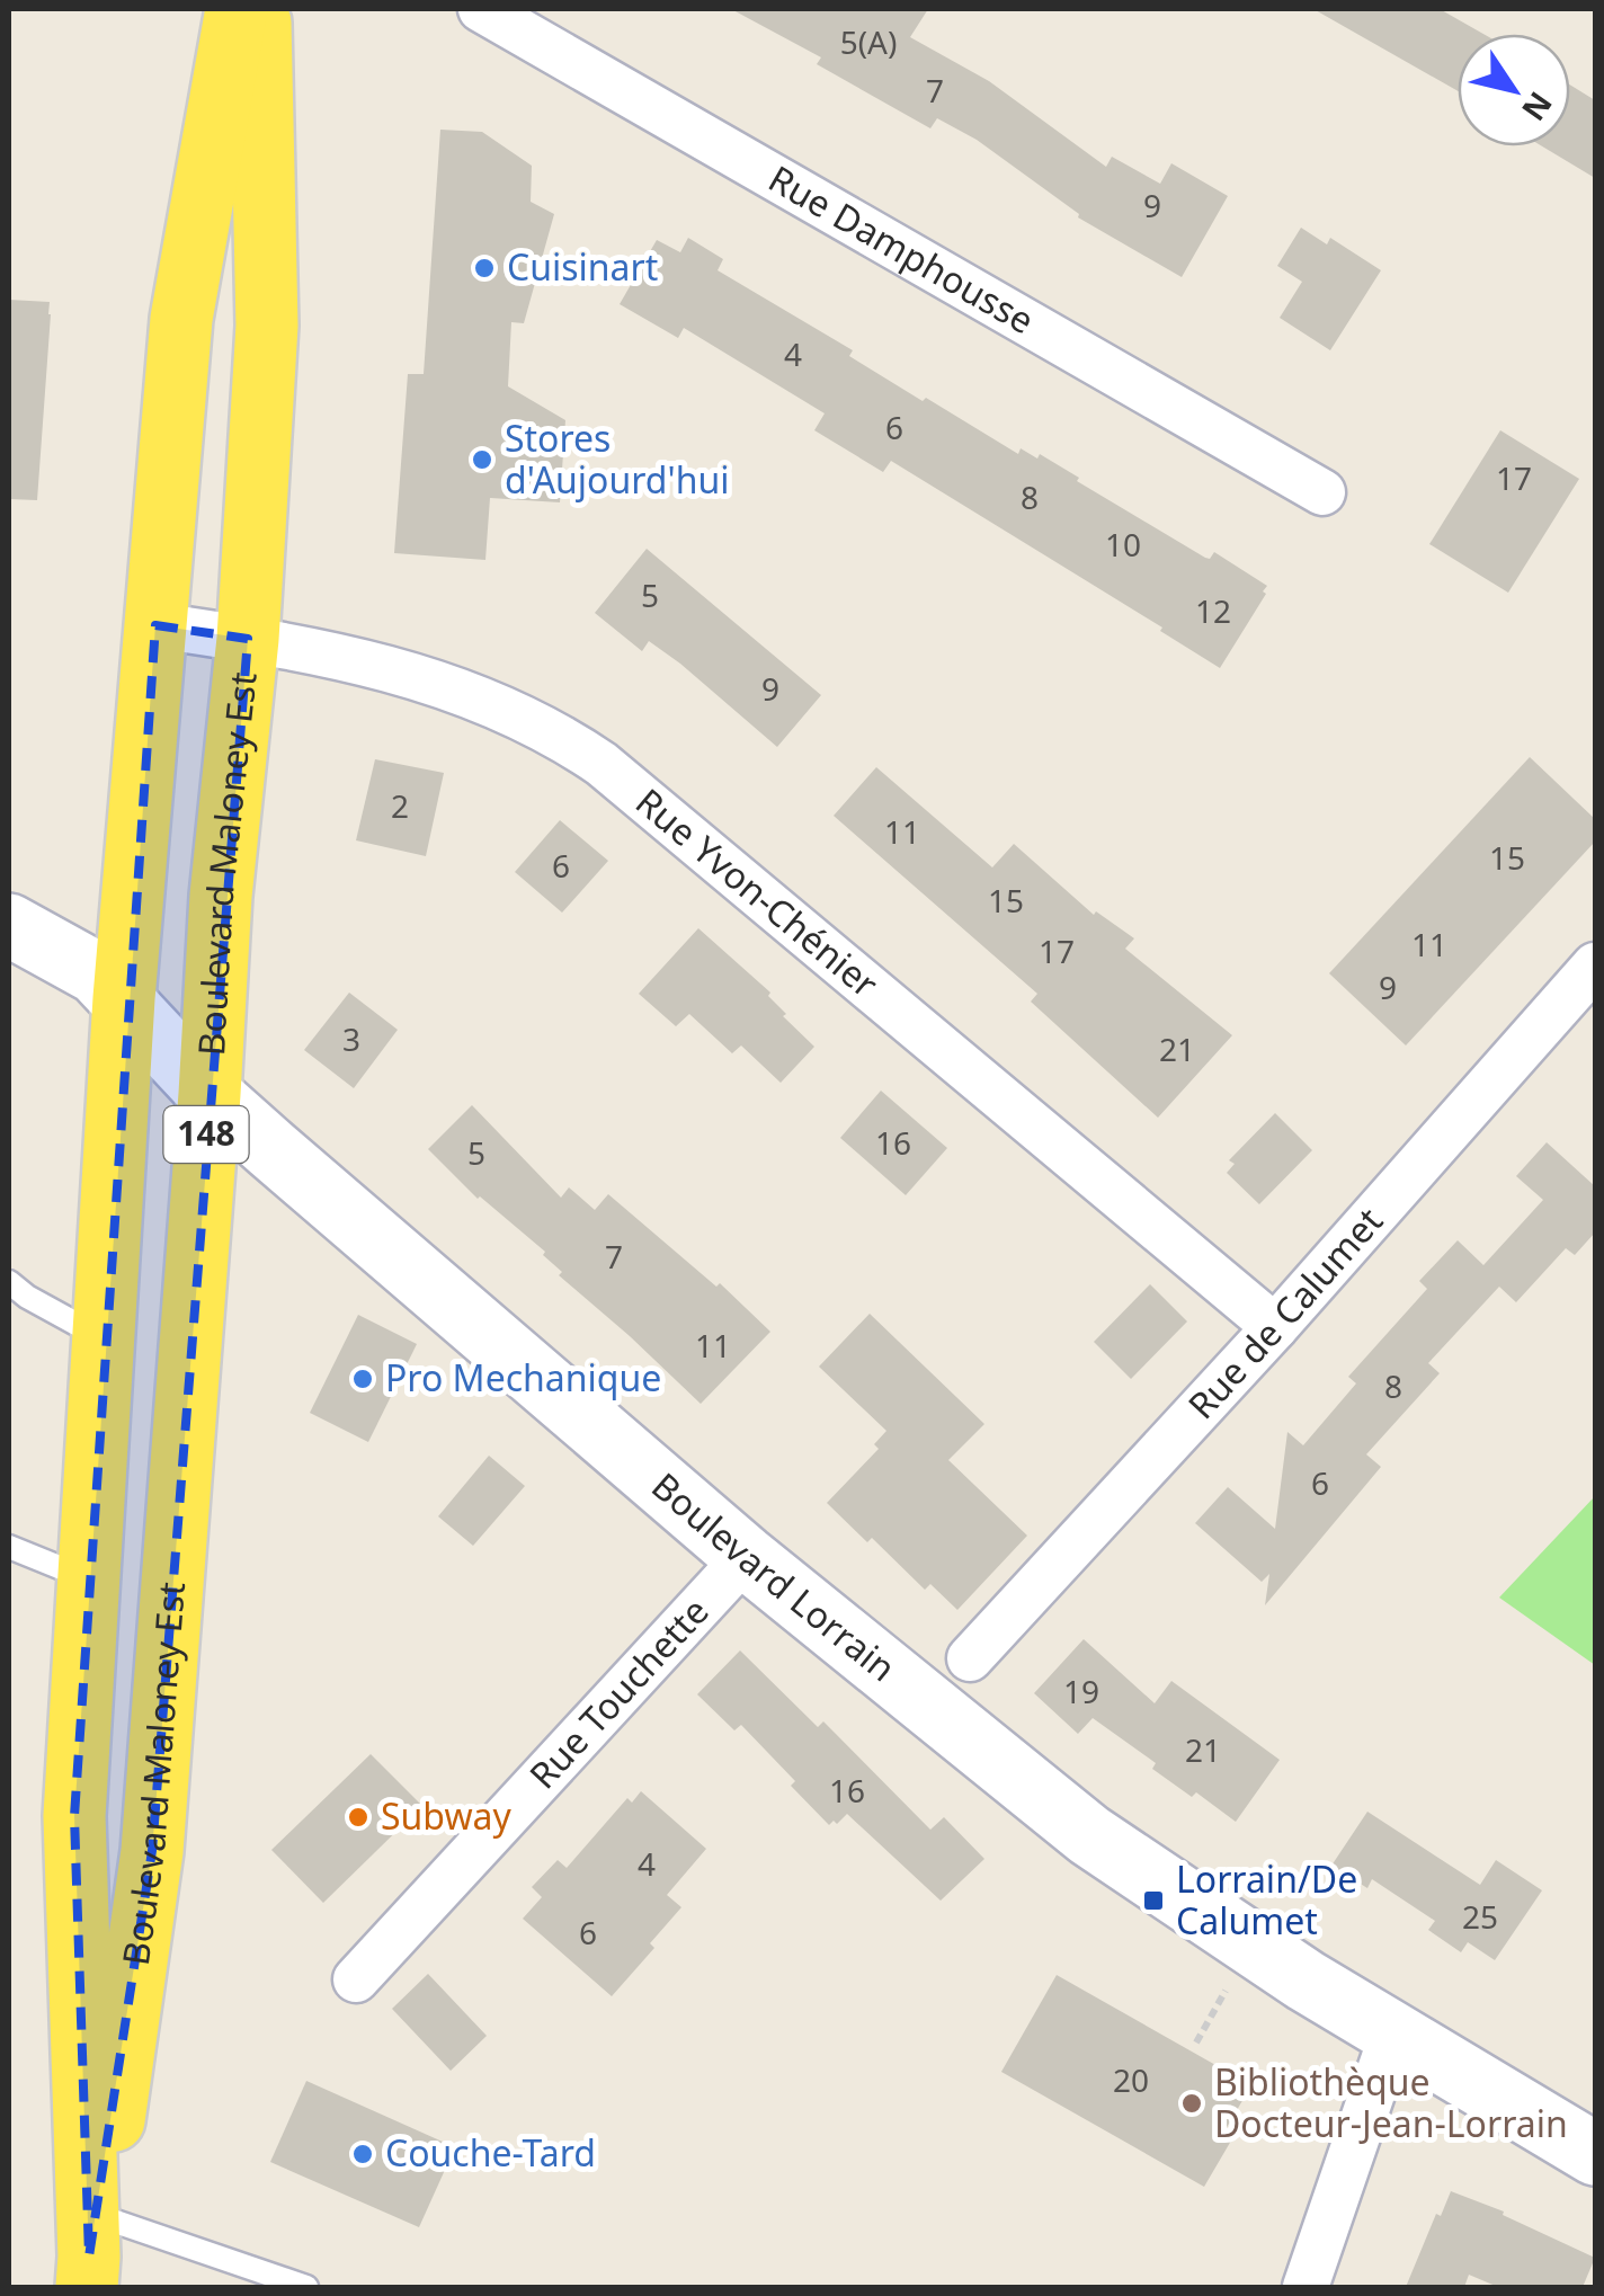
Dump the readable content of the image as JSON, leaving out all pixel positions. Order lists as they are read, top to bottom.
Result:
{
  "streets": {
    "main road": ["Boulevard Maloney Est", "148", "Boulevard Lorrain"],
    "street": [
      "Rue Damphousse",
      "Rue Yvon-Chénier",
      "Rue de Calumet",
      "Rue Touchette"
    ]
  },
  "crossings": [
    ["Boulevard Maloney Est", "Rue Yvon-Chénier"],
    ["Boulevard Maloney Est", "Boulevard Lorrain"],
    ["Rue Yvon-Chénier", "Rue de Calumet"],
    ["Boulevard Lorrain", "Rue Touchette"]
  ],
  "places": {
    "other": [
      "Cuisinart",
      "Stores d'Aujourd'hui",
      "Pro Mechanique",
      "Subway",
      "Bibliothèque Docteur-Jean-Lorrain",
      "Couche-Tard"
    ],
    "transit": ["Lorrain/De Calumet"]
  },
  "house_numbers": [
    "5(A)",
    "7",
    "9",
    "4",
    "6",
    "17",
    "8",
    "10",
    "5",
    "12",
    "9",
    "2",
    "11",
    "15",
    "6",
    "15",
    "11",
    "17",
    "9",
    "3",
    "21",
    "16",
    "5",
    "7",
    "11",
    "8",
    "6",
    "19",
    "21",
    "16",
    "4",
    "25",
    "6",
    "20"
  ],
  "north": "bottom right"
}
